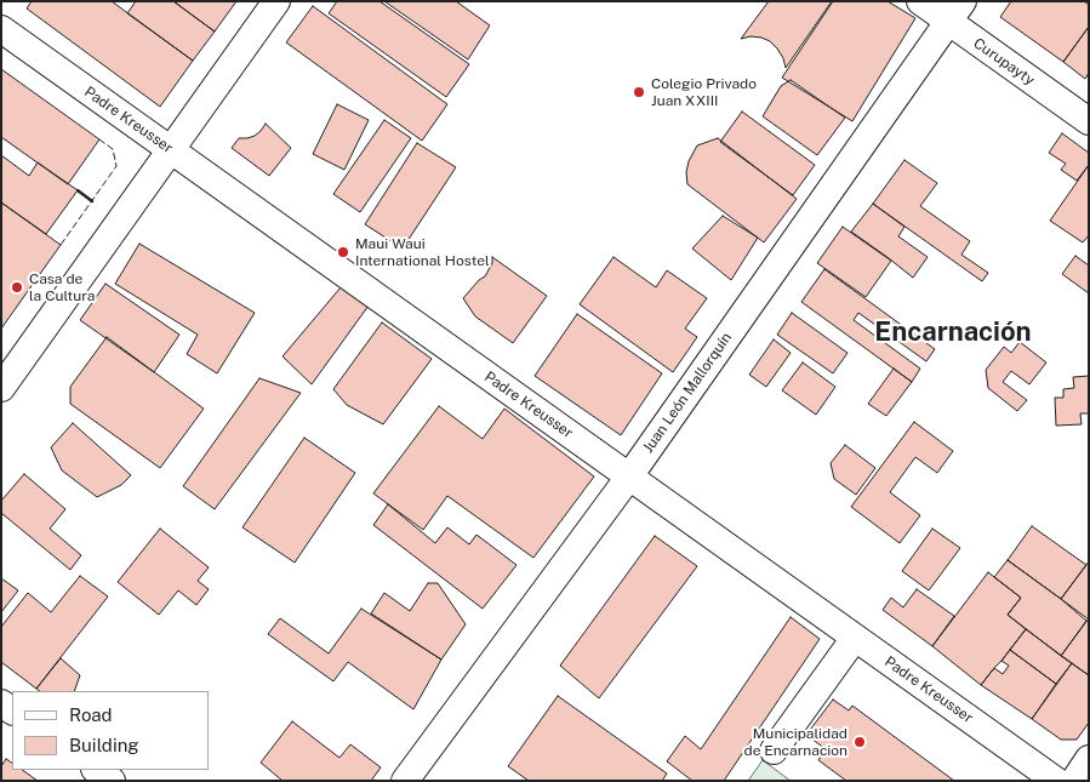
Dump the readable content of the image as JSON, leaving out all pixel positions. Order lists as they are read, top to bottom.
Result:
{
  "streets": {
    "street": ["Curupayty", "Padre Kreusser", "Juan León Mallorquín"]
  },
  "crossings": [
    ["Curupayty", "Juan León Mallorquín"],
    ["Padre Kreusser", "Juan León Mallorquín"]
  ],
  "districts": ["Encarnación"],
  "places": [
    "Colegio Privado Juan XXIII",
    "Maui Waui International Hostel",
    "Casa de la Cultura",
    "Municipalidad de Encarnacion"
  ],
  "legend": ["Road", "Building"]
}
